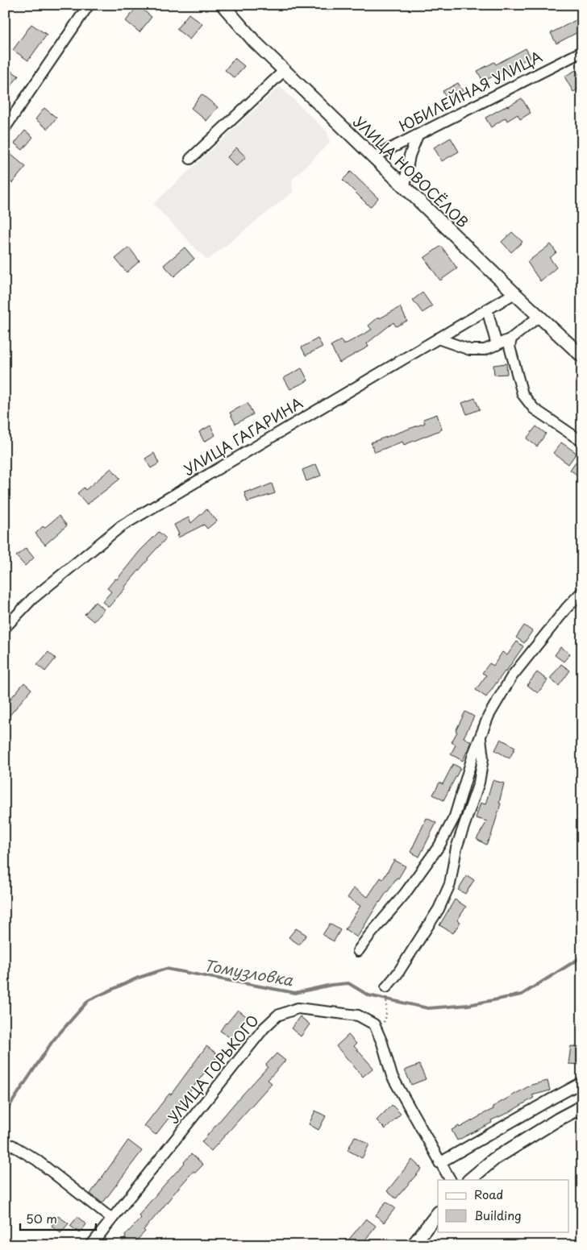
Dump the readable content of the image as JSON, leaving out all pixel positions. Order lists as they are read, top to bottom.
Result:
{
  "streets": {
    "main road": ["УЛИЦА НОВОСЁЛОВ"],
    "street": ["ЮБИЛЕЙНАЯ УЛИЦА", "УЛИЦА ГАГАРИНА", "УЛИЦА ГОРЬКОГО"]
  },
  "crossings": [
    ["ЮБИЛЕЙНАЯ УЛИЦА", "УЛИЦА НОВОСЁЛОВ"],
    ["УЛИЦА НОВОСЁЛОВ", "УЛИЦА ГАГАРИНА"]
  ],
  "water": ["Томузловка"],
  "legend": ["Road", "Building"],
  "scale_bar": "50 m"
}
